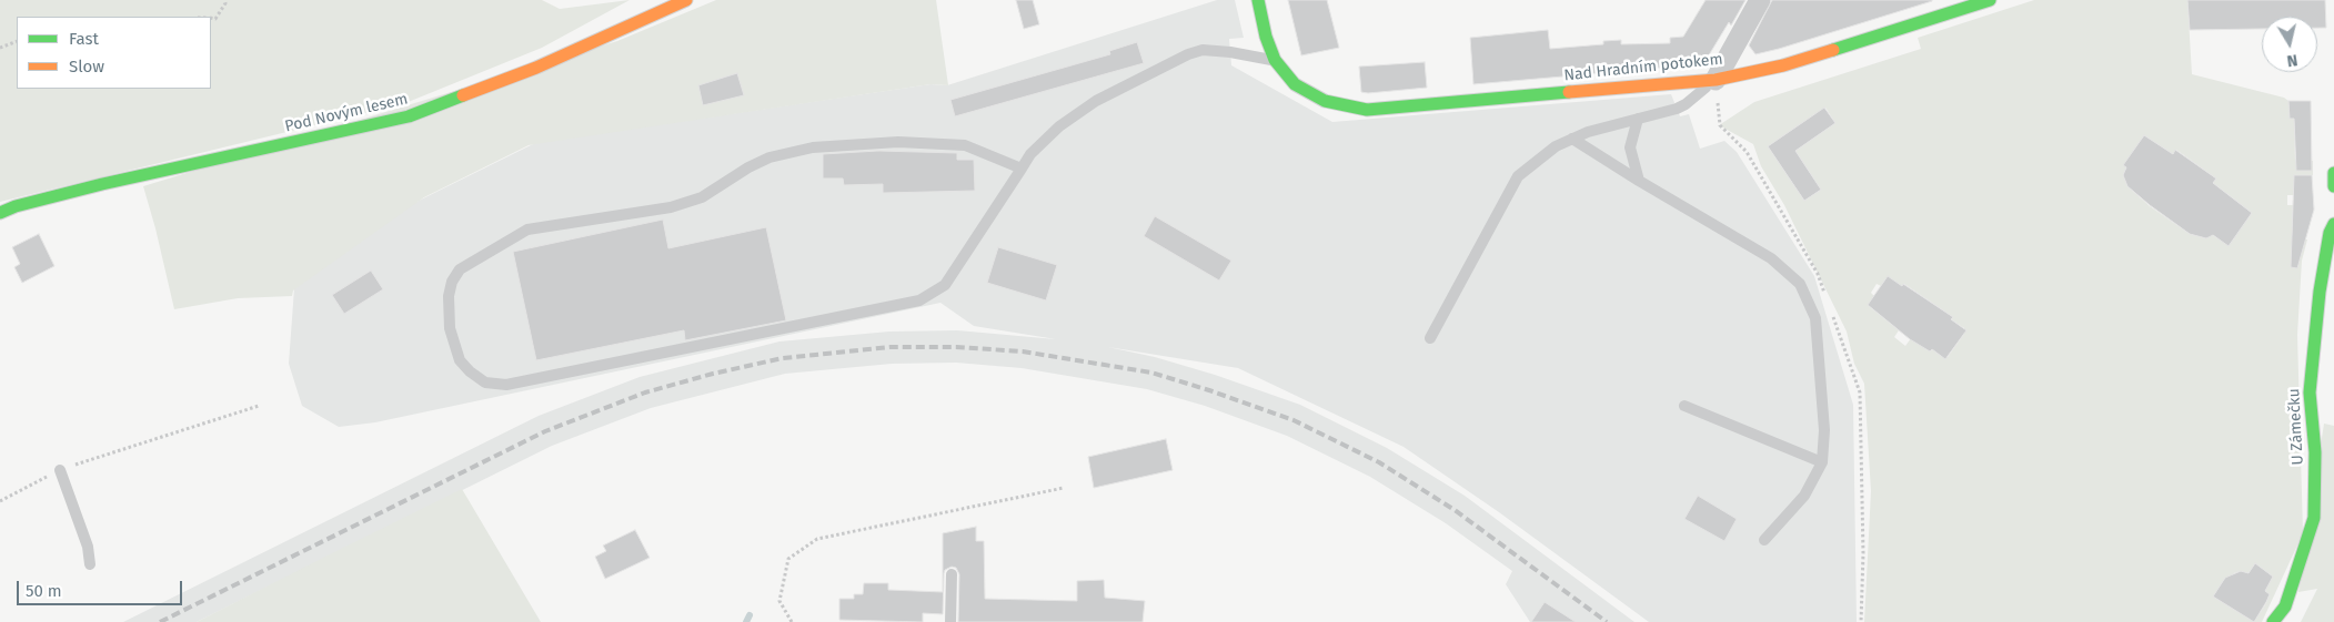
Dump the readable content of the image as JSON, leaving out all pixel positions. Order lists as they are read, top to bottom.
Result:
{
  "streets": {
    "street": ["Nad Hradním potokem", "Pod Novým lesem", "U Zámečku"]
  },
  "legend": ["Fast", "Slow"],
  "scale_bar": "50 m",
  "north": "bottom"
}
